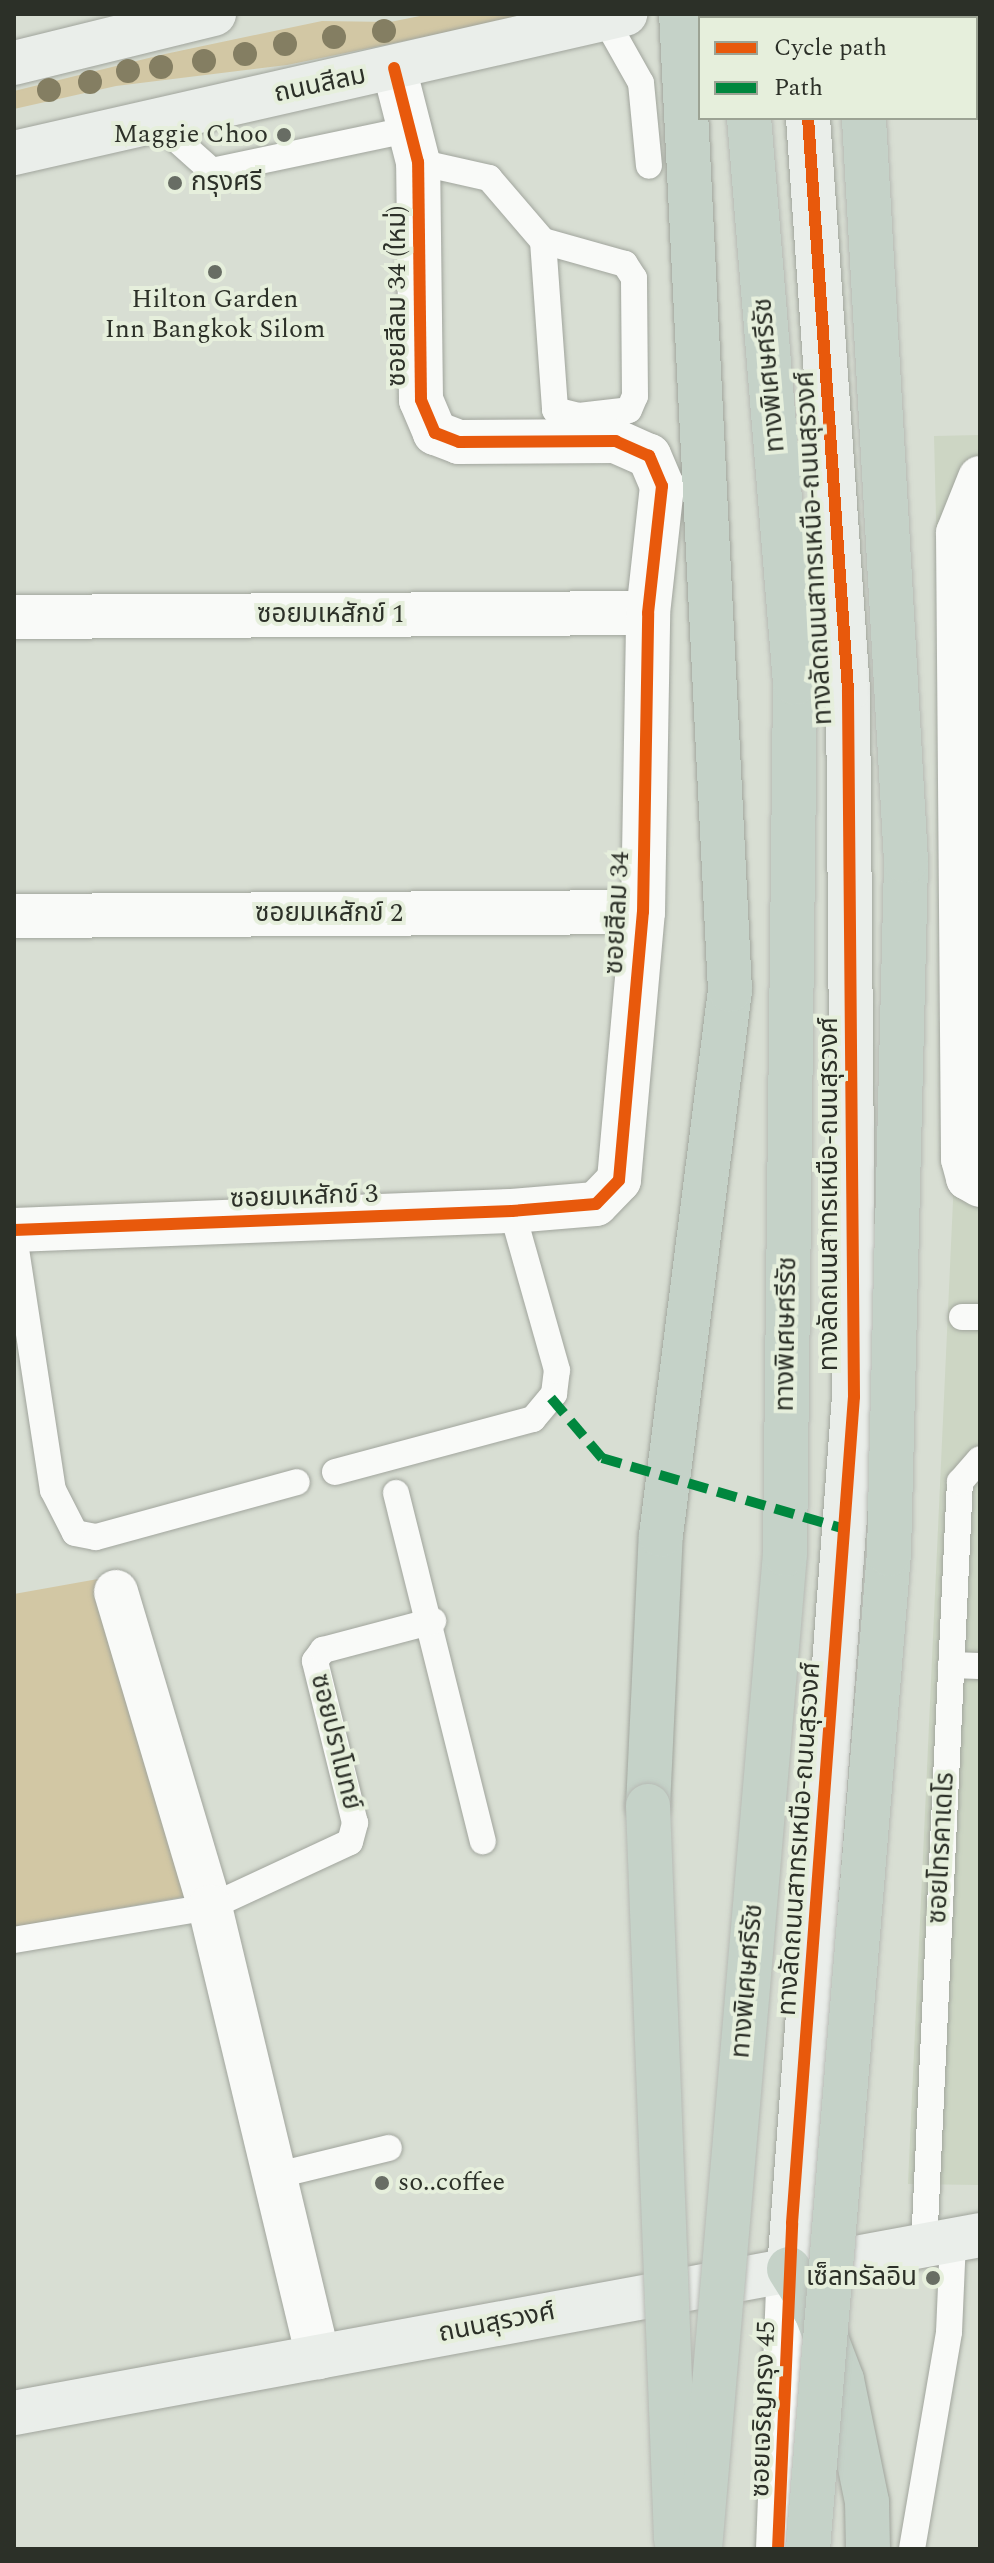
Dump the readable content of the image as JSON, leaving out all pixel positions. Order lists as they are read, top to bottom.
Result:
{
  "streets": {
    "highway": ["ทางพิเศษศรีรัช"],
    "street": [
      "ถนนสีลม",
      "ซอยสีลม 34 (ใหม่)",
      "ทางลัดถนนสาทรเหนือ-ถนนสุรวงศ์",
      "ซอยมเหสักข์ 1",
      "ซอยสีลม 34",
      "ซอยมเหสักข์ 2",
      "ซอยมเหสักข์ 3",
      "ถนนสุรวงศ์",
      "ซอยเจริญกรุง 45"
    ],
    "lane": ["ซอยปราโมทย์", "ซอยโทรคาเดโร"]
  },
  "crossings": [
    ["ถนนสีลม", "ซอยสีลม 34 (ใหม่)"],
    ["ซอยสีลม 34 (ใหม่)", "ซอยมเหสักข์ 1"],
    ["ซอยสีลม 34 (ใหม่)", "ซอยสีลม 34"],
    ["ทางลัดถนนสาทรเหนือ-ถนนสุรวงศ์", "ถนนสุรวงศ์"],
    ["ทางลัดถนนสาทรเหนือ-ถนนสุรวงศ์", "ซอยเจริญกรุง 45"],
    ["ซอยมเหสักข์ 1", "ซอยสีลม 34"],
    ["ซอยสีลม 34", "ซอยมเหสักข์ 2"],
    ["ซอยสีลม 34", "ซอยมเหสักข์ 3"],
    ["ซอยโทรคาเดโร", "ถนนสุรวงศ์"],
    ["ถนนสุรวงศ์", "ซอยเจริญกรุง 45"]
  ],
  "places": [
    "Maggie Choo",
    "กรุงศรี",
    "Hilton Garden Inn Bangkok Silom",
    "so..coffee",
    "เซ็ลทรัลอิน"
  ],
  "legend": ["Cycle path", "Path"]
}
